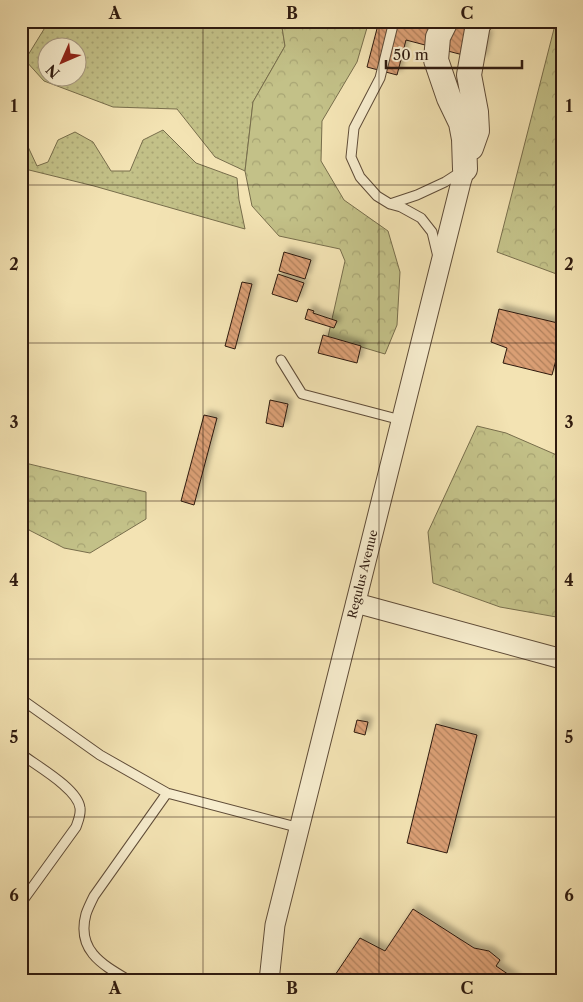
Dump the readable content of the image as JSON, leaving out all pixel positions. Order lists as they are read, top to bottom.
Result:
{
  "streets": {
    "street": ["Regulus Avenue"]
  },
  "scale_bar": "50 m",
  "north": "bottom left",
  "grid": {
    "columns": ["A", "B", "C"],
    "rows": [
      "1",
      "2",
      "3",
      "4",
      "5",
      "6"
    ]
  }
}
